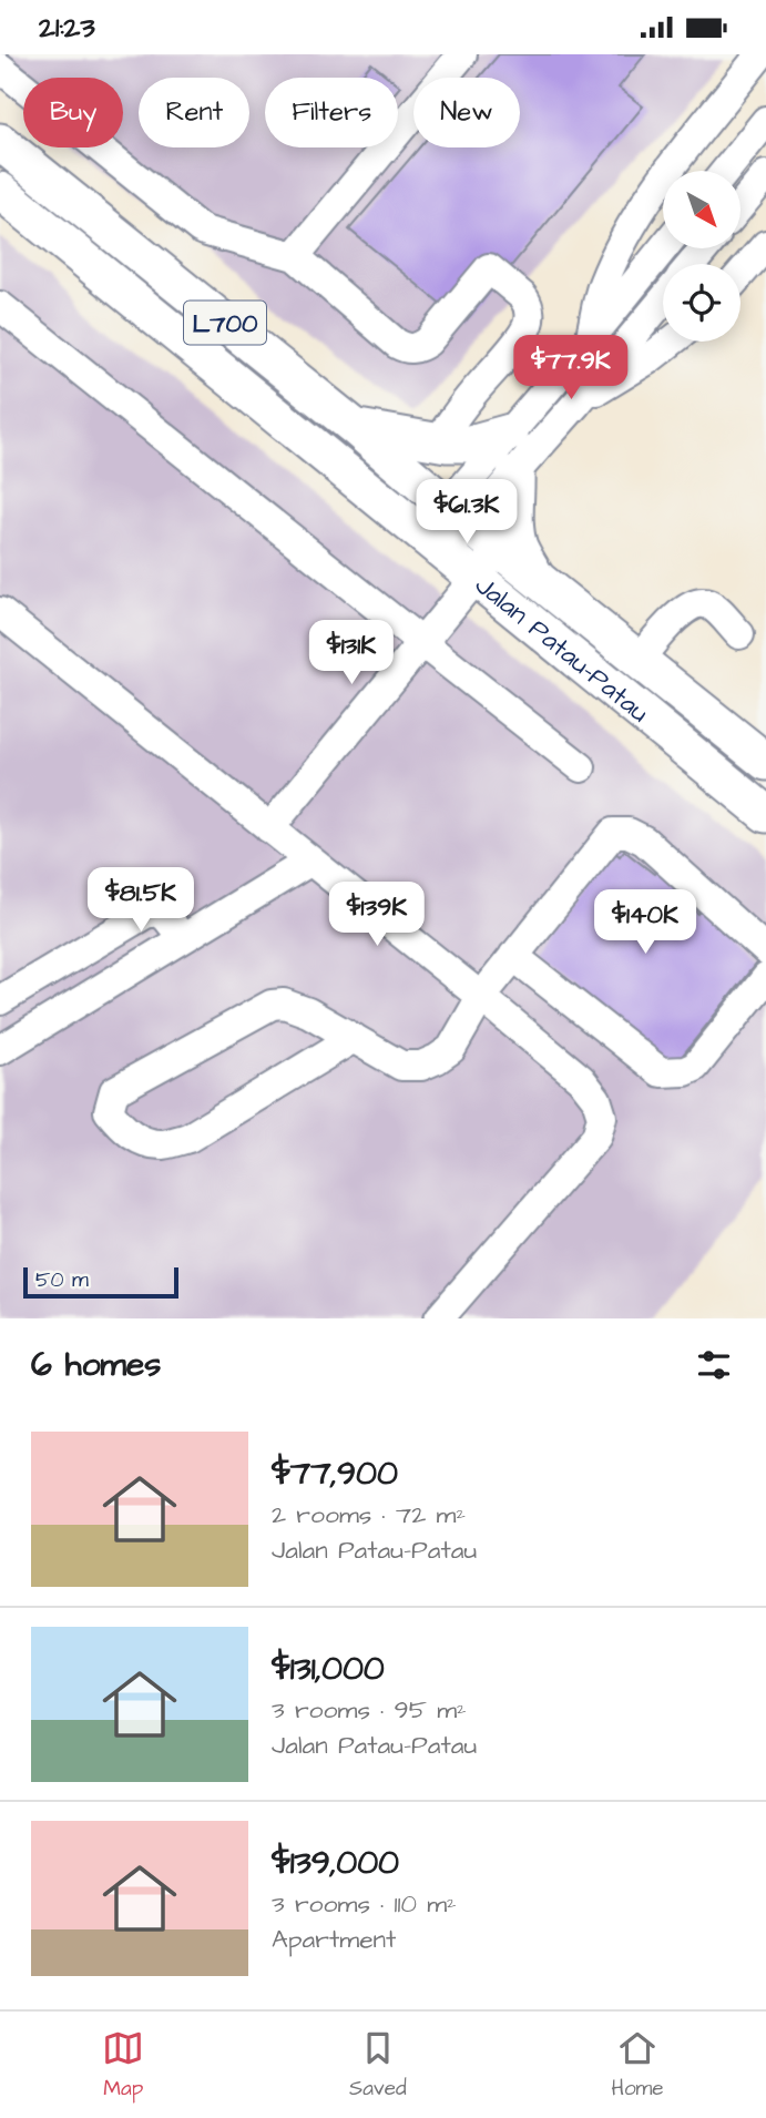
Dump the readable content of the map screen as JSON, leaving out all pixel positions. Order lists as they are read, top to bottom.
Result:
{
  "streets": {
    "main road": ["L700", "Jalan Patau-Patau"]
  },
  "scale_bar": "50 m",
  "north": "bottom right",
  "page": {
    "status": "21:23",
    "chip": [
      "Buy",
      "Rent",
      "Filters",
      "New"
    ],
    "price": [
      "$77.9K",
      "$61.3K",
      "$131K",
      "$81.5K",
      "$139K",
      "$140K"
    ],
    "scale": "50 m",
    "heading": "6 homes",
    "list": [
      {
        "name": "$77,900",
        "note": "2 rooms · 72 m² · Jalan Patau-Patau"
      },
      {
        "name": "$131,000",
        "note": "3 rooms · 95 m² · Jalan Patau-Patau"
      },
      {
        "name": "$139,000",
        "note": "3 rooms · 110 m² · Apartment"
      }
    ],
    "tabs": ["Map", "Saved", "Home"]
  }
}
